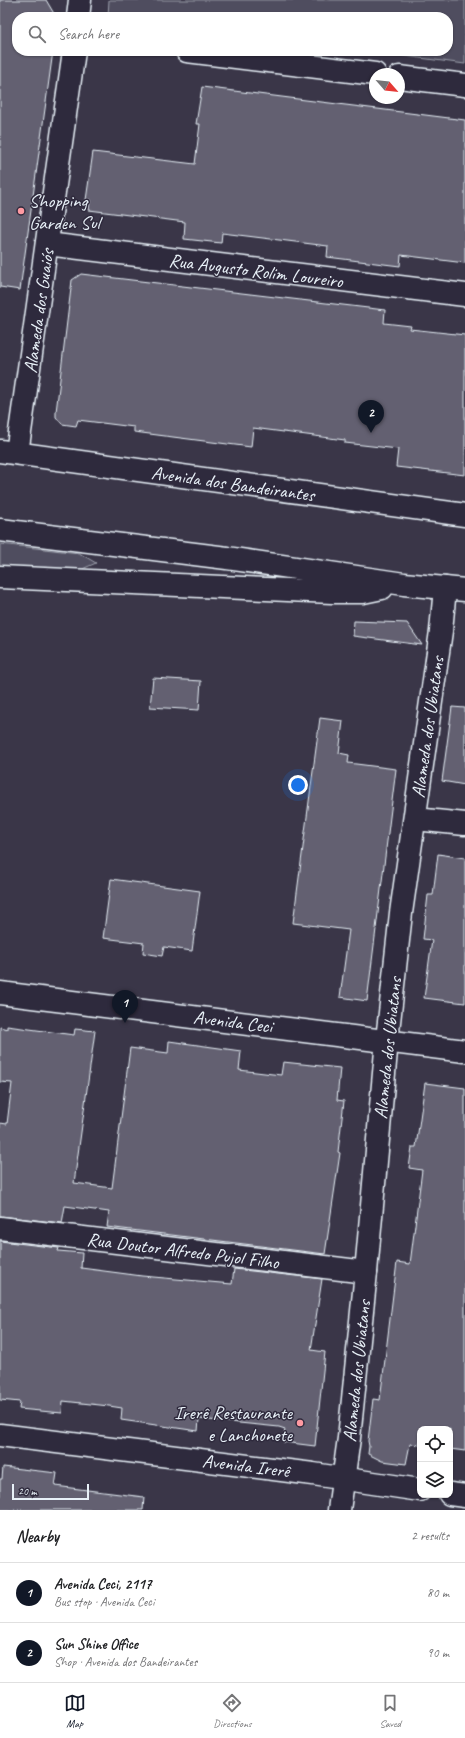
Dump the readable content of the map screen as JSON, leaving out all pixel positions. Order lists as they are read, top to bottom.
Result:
{
  "streets": {
    "main road": [
      "Rua Augusto Rolim Loureiro",
      "Alameda dos Guaiós",
      "Avenida dos Bandeirantes",
      "Alameda dos Ubiatans",
      "Avenida Ceci",
      "Rua Doutor Alfredo Pujol Filho",
      "Avenida Irerê"
    ]
  },
  "crossings": [
    ["Rua Augusto Rolim Loureiro", "Alameda dos Guaiós"],
    ["Alameda dos Guaiós", "Avenida dos Bandeirantes"],
    ["Alameda dos Ubiatans", "Avenida Ceci"],
    ["Alameda dos Ubiatans", "Rua Doutor Alfredo Pujol Filho"],
    ["Alameda dos Ubiatans", "Avenida Irerê"]
  ],
  "places": ["Shopping Garden Sul", "Irerê Restaurante e Lanchonete"],
  "scale_bar": "20 m",
  "north": "bottom right",
  "page": {
    "search": "Search here",
    "pins": ["2", "1"],
    "scale": "20 m",
    "heading": ["Nearby", "2 results"],
    "list": [
      {
        "mark": "1",
        "name": "Avenida Ceci, 2117",
        "note": "Bus stop · Avenida Ceci",
        "value": "80 m"
      },
      {
        "mark": "2",
        "name": "Sun Shine Office",
        "note": "Shop · Avenida dos Bandeirantes",
        "value": "90 m"
      }
    ],
    "nav": ["Map", "Directions", "Saved"]
  }
}
